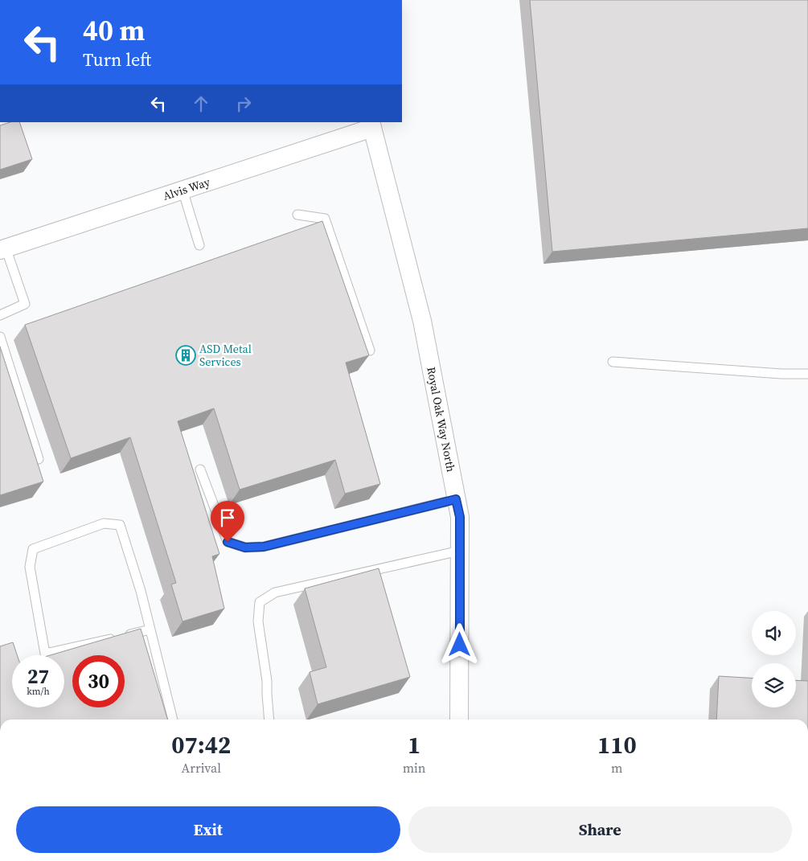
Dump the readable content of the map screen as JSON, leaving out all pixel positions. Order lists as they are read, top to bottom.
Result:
{
  "streets": {
    "street": ["Alvis Way", "Royal Oak Way North"]
  },
  "crossings": [
    ["Alvis Way", "Royal Oak Way North"]
  ],
  "places": {
    "building": ["ASD Metal Services"]
  },
  "page": {
    "turn": ["40 m", "Turn left"],
    "speed": "27 km/h",
    "limit": "30",
    "eta": [
      "07:42",
      "Arrival",
      "1",
      "min",
      "110",
      "m"
    ],
    "buttons": ["Exit", "Share"]
  }
}
